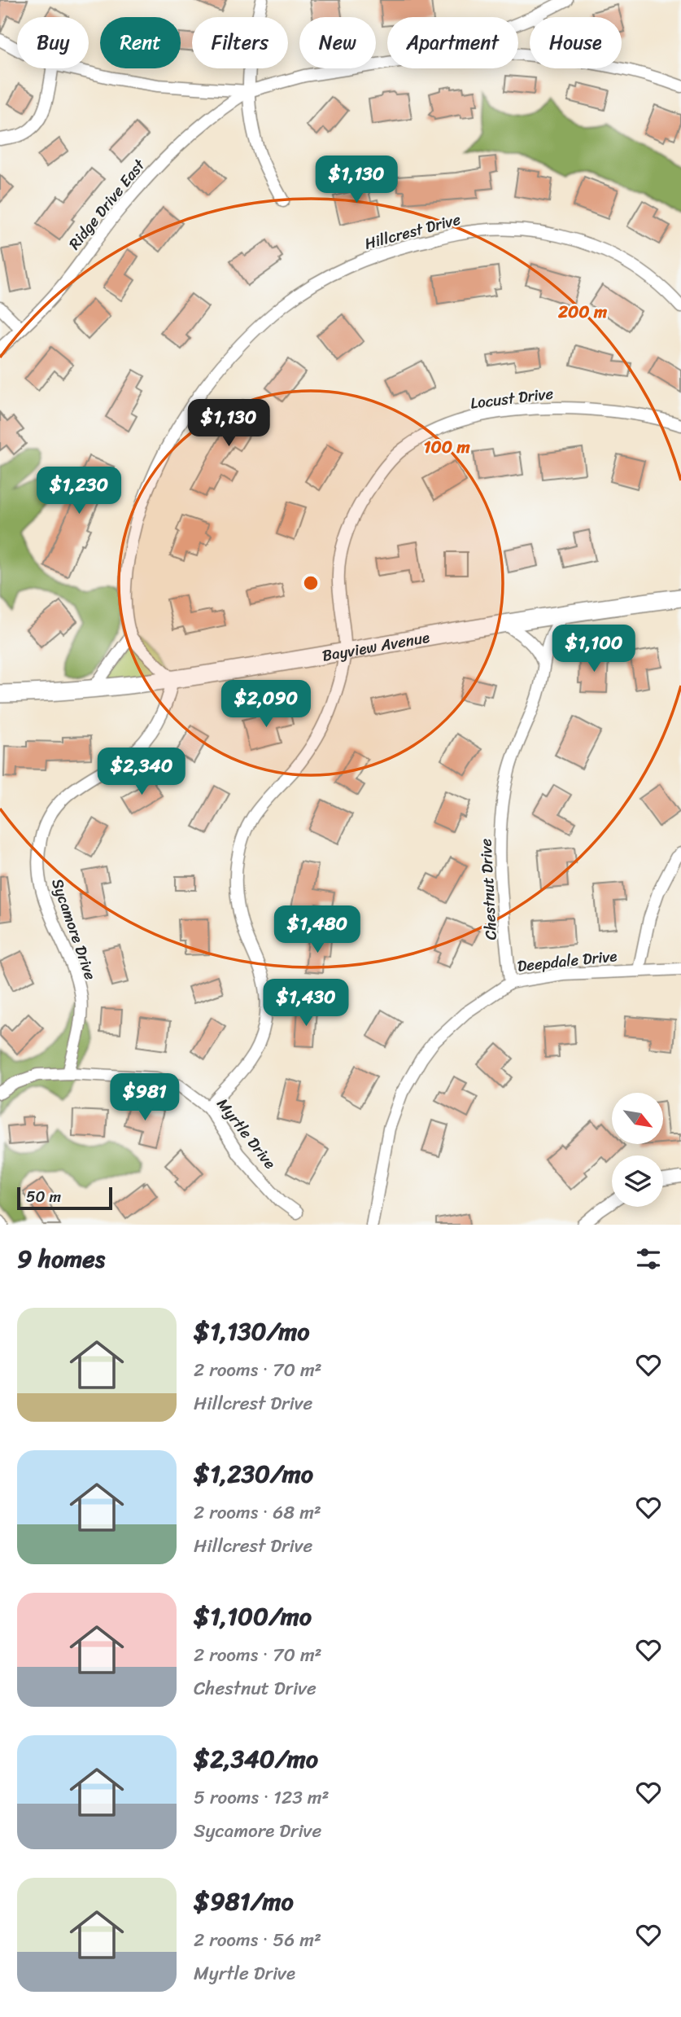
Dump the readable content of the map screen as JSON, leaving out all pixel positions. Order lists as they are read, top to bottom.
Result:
{
  "streets": {
    "main road": ["Bayview Avenue"],
    "street": [
      "Ridge Drive East",
      "Hillcrest Drive",
      "Locust Drive",
      "Chestnut Drive",
      "Sycamore Drive",
      "Deepdale Drive",
      "Myrtle Drive"
    ]
  },
  "crossings": [
    ["Locust Drive", "Bayview Avenue"],
    ["Locust Drive", "Myrtle Drive"],
    ["Bayview Avenue", "Chestnut Drive"],
    ["Bayview Avenue", "Sycamore Drive"],
    ["Chestnut Drive", "Deepdale Drive"],
    ["Sycamore Drive", "Myrtle Drive"]
  ],
  "scale_bar": "50 m",
  "north": "bottom right",
  "page": {
    "chip": [
      "Buy",
      "Rent",
      "Filters",
      "New",
      "Apartment",
      "House"
    ],
    "price": [
      "$1,130",
      "$1,130",
      "$1,230",
      "$1,100",
      "$2,090",
      "$2,340",
      "$1,480",
      "$1,430",
      "$981"
    ],
    "scale": "50 m",
    "heading": "9 homes",
    "list": [
      {
        "name": "$1,130/mo",
        "note": "2 rooms · 70 m² · Hillcrest Drive"
      },
      {
        "name": "$1,230/mo",
        "note": "2 rooms · 68 m² · Hillcrest Drive"
      },
      {
        "name": "$1,100/mo",
        "note": "2 rooms · 70 m² · Chestnut Drive"
      },
      {
        "name": "$2,340/mo",
        "note": "5 rooms · 123 m² · Sycamore Drive"
      },
      {
        "name": "$981/mo",
        "note": "2 rooms · 56 m² · Myrtle Drive"
      }
    ]
  },
  "rings": ["200 m", "100 m"]
}
